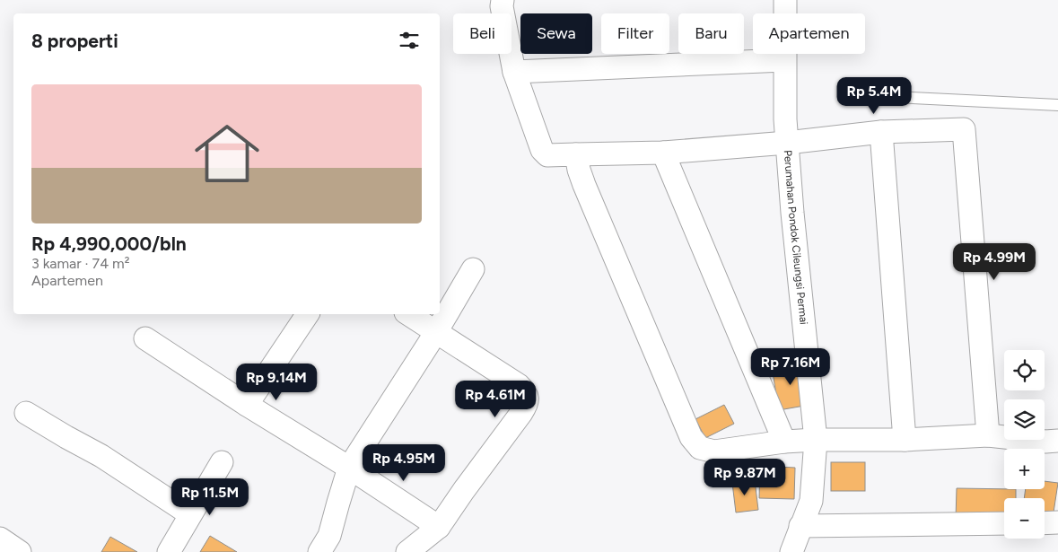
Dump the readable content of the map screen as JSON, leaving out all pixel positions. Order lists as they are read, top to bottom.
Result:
{
  "streets": {
    "street": ["Perumahan Pondok Cileungsi Permai"]
  },
  "page": {
    "chip": [
      "Beli",
      "Sewa",
      "Filter",
      "Baru",
      "Apartemen"
    ],
    "heading": "8 properti",
    "list": [
      {
        "name": "Rp 4,990,000/bln",
        "note": "3 kamar · 74 m² · Apartemen"
      }
    ],
    "price": [
      "Rp 5.4M",
      "Rp 4.99M",
      "Rp 7.16M",
      "Rp 9.14M",
      "Rp 4.61M",
      "Rp 4.95M",
      "Rp 9.87M",
      "Rp 11.5M"
    ],
    "map_buttons": ["+", "−"]
  }
}
